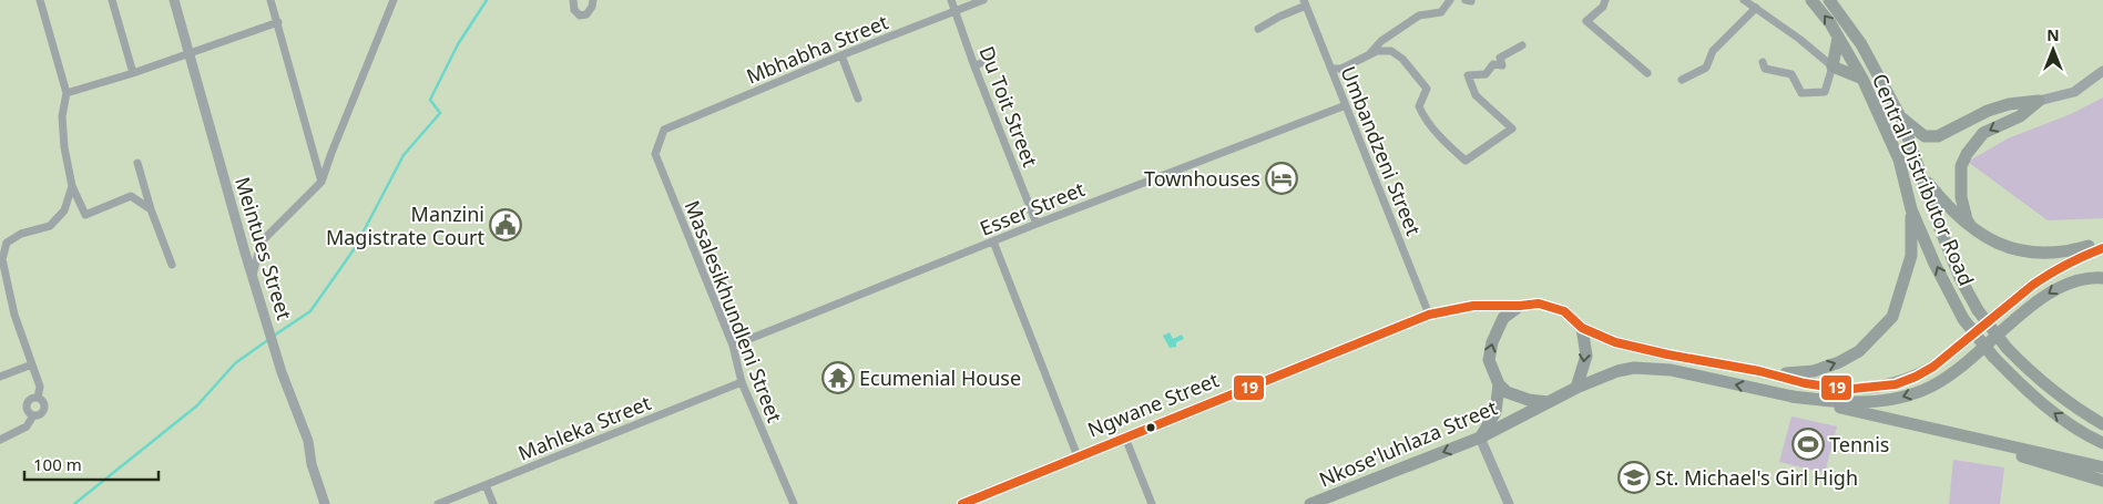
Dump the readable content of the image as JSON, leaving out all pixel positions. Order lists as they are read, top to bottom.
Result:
{
  "streets": {
    "highway": ["Central Distributor Road"],
    "main road": ["Ngwane Street", "Nkose'luhlaza Street"],
    "street": [
      "Mbhabha Street",
      "Du Toit Street",
      "Umbandzeni Street",
      "Esser Street",
      "Meintues Street",
      "Masalesikhundleni Street",
      "Mahleka Street"
    ]
  },
  "crossings": [
    ["Mbhabha Street", "Du Toit Street"],
    ["Mbhabha Street", "Masalesikhundleni Street"],
    ["Du Toit Street", "Esser Street"],
    ["Umbandzeni Street", "Esser Street"],
    ["Umbandzeni Street", "Ngwane Street"],
    ["Esser Street", "Masalesikhundleni Street"],
    ["Masalesikhundleni Street", "Mahleka Street"],
    ["Ngwane Street", "Nkose'luhlaza Street"]
  ],
  "one_way": ["Nkose'luhlaza Street"],
  "places": {
    "hotel": ["Townhouses"],
    "public building": ["Manzini Magistrate Court"],
    "temple": ["Ecumenial House"],
    "sports": ["Tennis"],
    "school or university": ["St. Michael's Girl High"]
  },
  "lines": ["transit line 19"],
  "scale_bar": "100 m",
  "north": "top"
}
